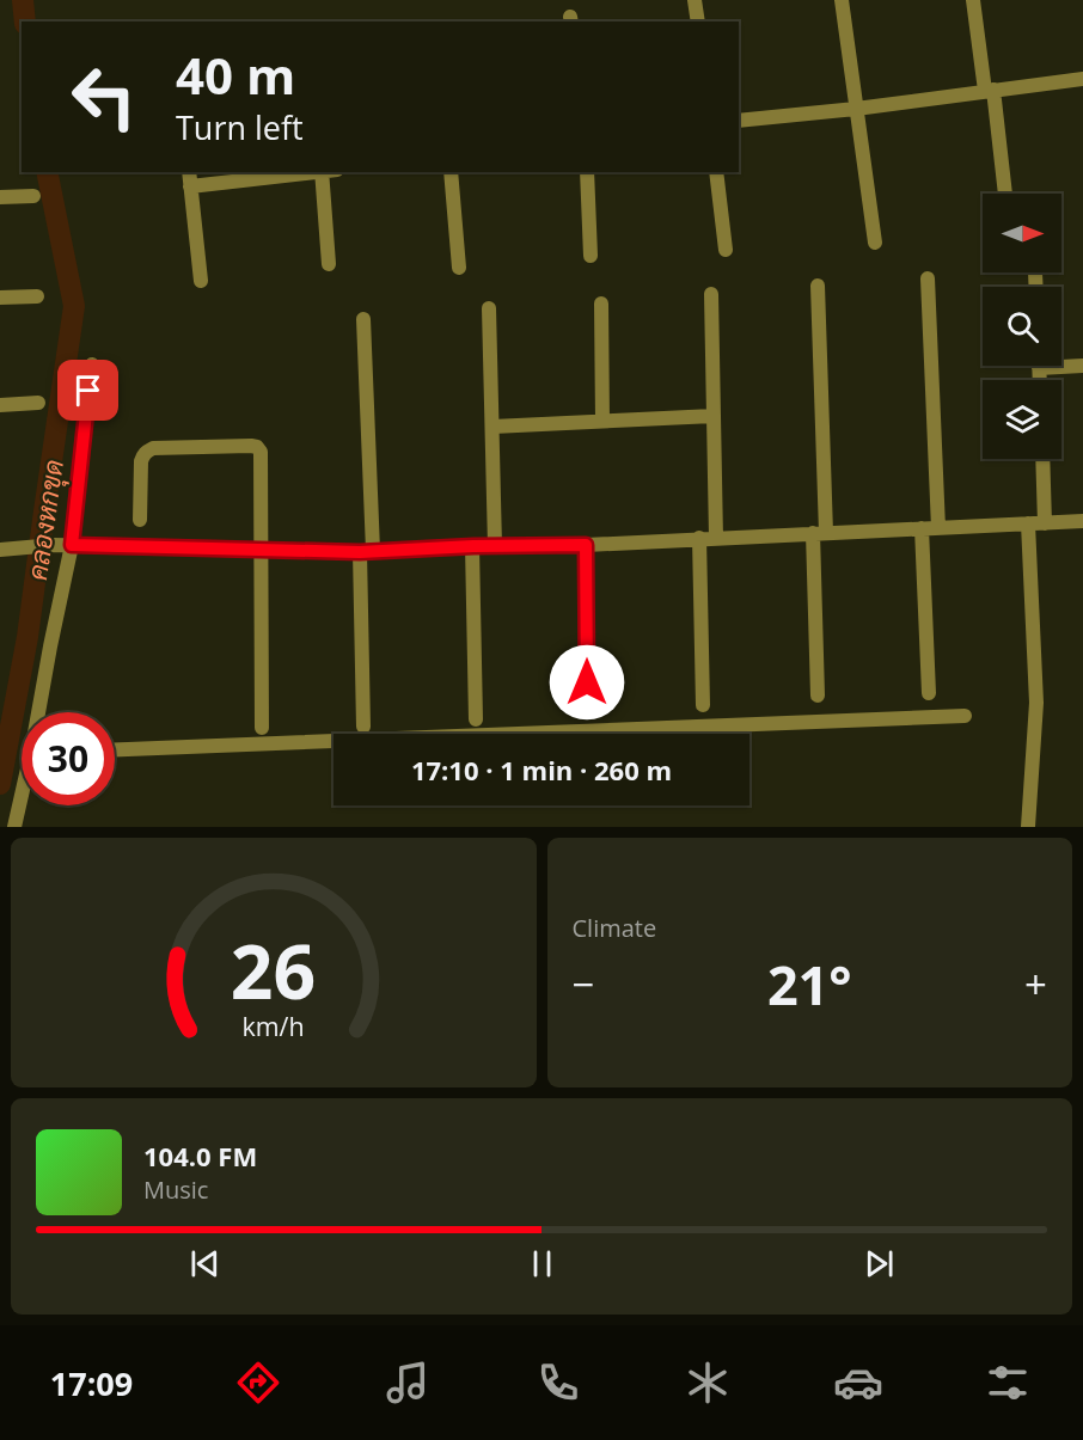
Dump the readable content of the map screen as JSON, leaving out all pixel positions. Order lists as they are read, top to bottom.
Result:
{
  "water": ["คลองหกขุด"],
  "north": "right",
  "page": {
    "turn": ["40 m", "Turn left"],
    "limit": "30",
    "trip": "17:10 · 1 min · 260 m",
    "tile": "Climate",
    "heat": ["−", "21°", "+"],
    "song": ["104.0 FM", "Music"],
    "tabs": "17:09",
    "gauge": ["26", "km/h"]
  }
}
